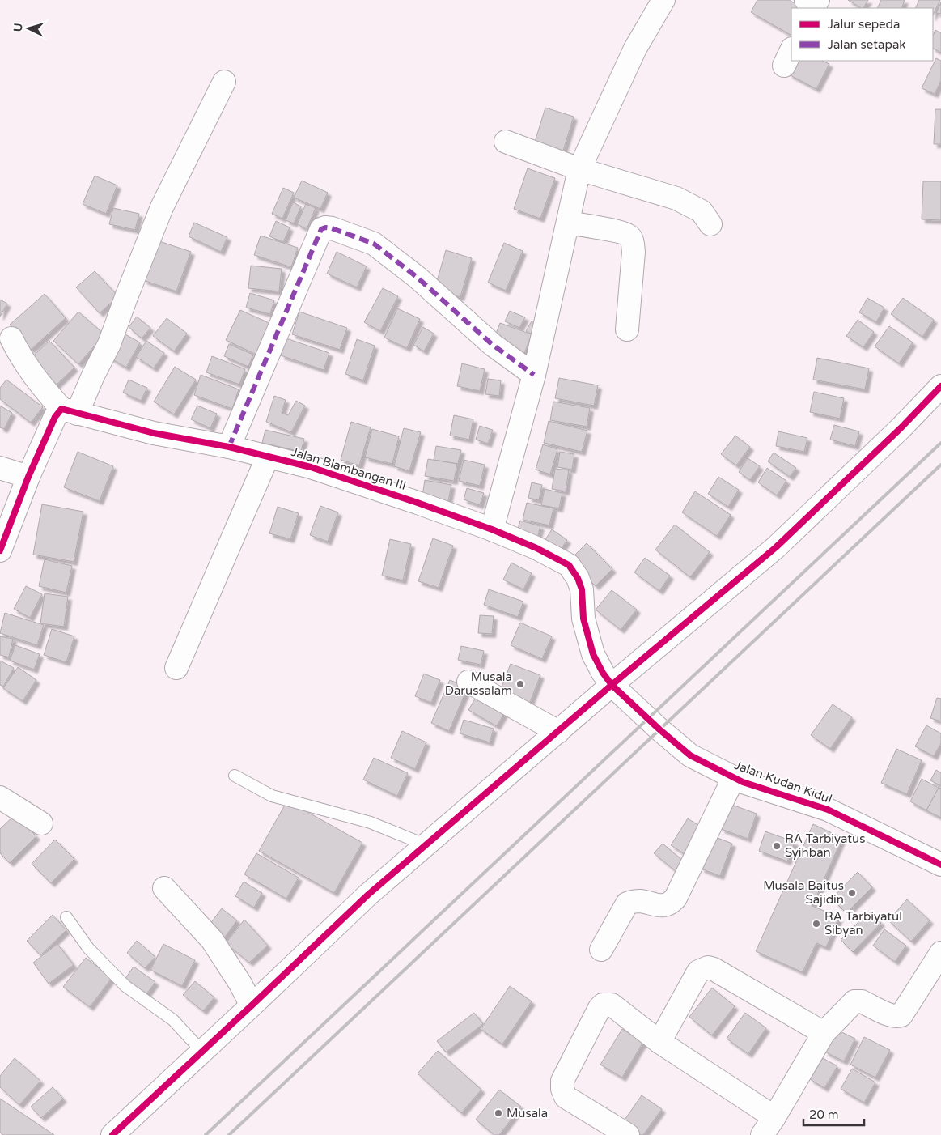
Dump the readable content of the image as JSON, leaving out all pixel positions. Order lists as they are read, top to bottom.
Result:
{
  "streets": {
    "street": ["Jalan Blambangan III", "Jalan Kudan Kidul"]
  },
  "crossings": [
    ["Jalan Blambangan III", "Jalan Kudan Kidul"]
  ],
  "places": [
    "Musala Darussalam",
    "RA Tarbiyatus Syihban",
    "Musala Baitus Sajidin",
    "RA Tarbiyatul Sibyan",
    "Musala"
  ],
  "legend": ["Jalur sepeda", "Jalan setapak"],
  "scale_bar": "20 m",
  "north": "left"
}
